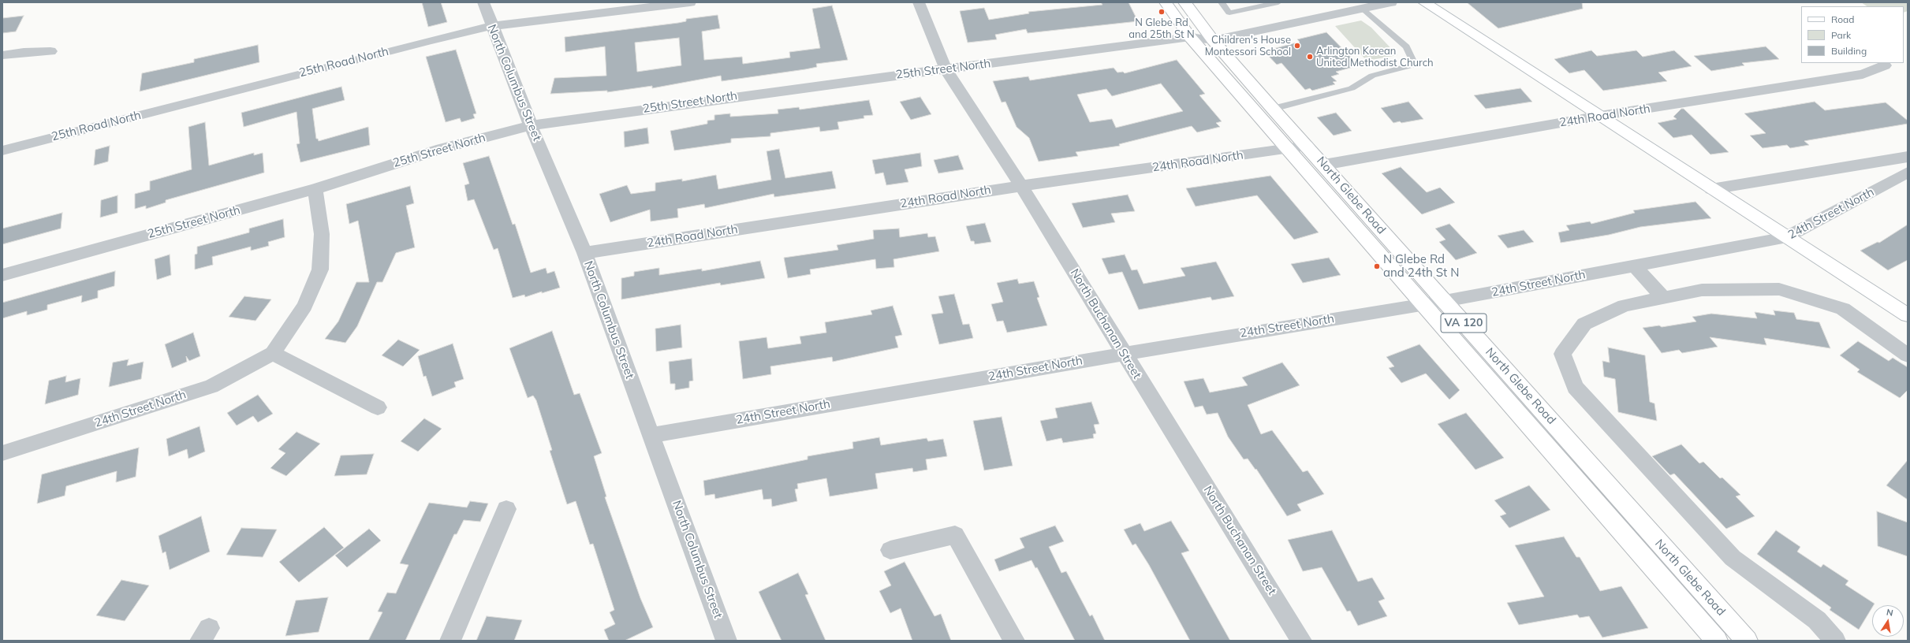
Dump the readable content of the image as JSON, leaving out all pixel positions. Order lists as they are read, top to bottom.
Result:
{
  "streets": {
    "main road": ["North Glebe Road", "VA 120"],
    "street": [
      "25th Road North",
      "25th Street North",
      "North Columbus Street",
      "24th Road North",
      "24th Street North",
      "North Buchanan Street"
    ]
  },
  "crossings": [
    ["25th Road North", "North Columbus Street"],
    ["25th Street North", "North Columbus Street"],
    ["25th Street North", "North Glebe Road"],
    ["25th Street North", "North Buchanan Street"],
    ["North Columbus Street", "24th Road North"],
    ["North Columbus Street", "24th Street North"],
    ["24th Road North", "North Glebe Road"],
    ["24th Road North", "North Buchanan Street"],
    ["North Glebe Road", "24th Street North"],
    ["24th Street North", "North Buchanan Street"]
  ],
  "places": [
    "N Glebe Rd and 25th St N",
    "Children's House Montessori School",
    "Arlington Korean United Methodist Church",
    "N Glebe Rd and 24th St N"
  ],
  "legend": ["Road", "Park", "Building"],
  "north": "top"
}
